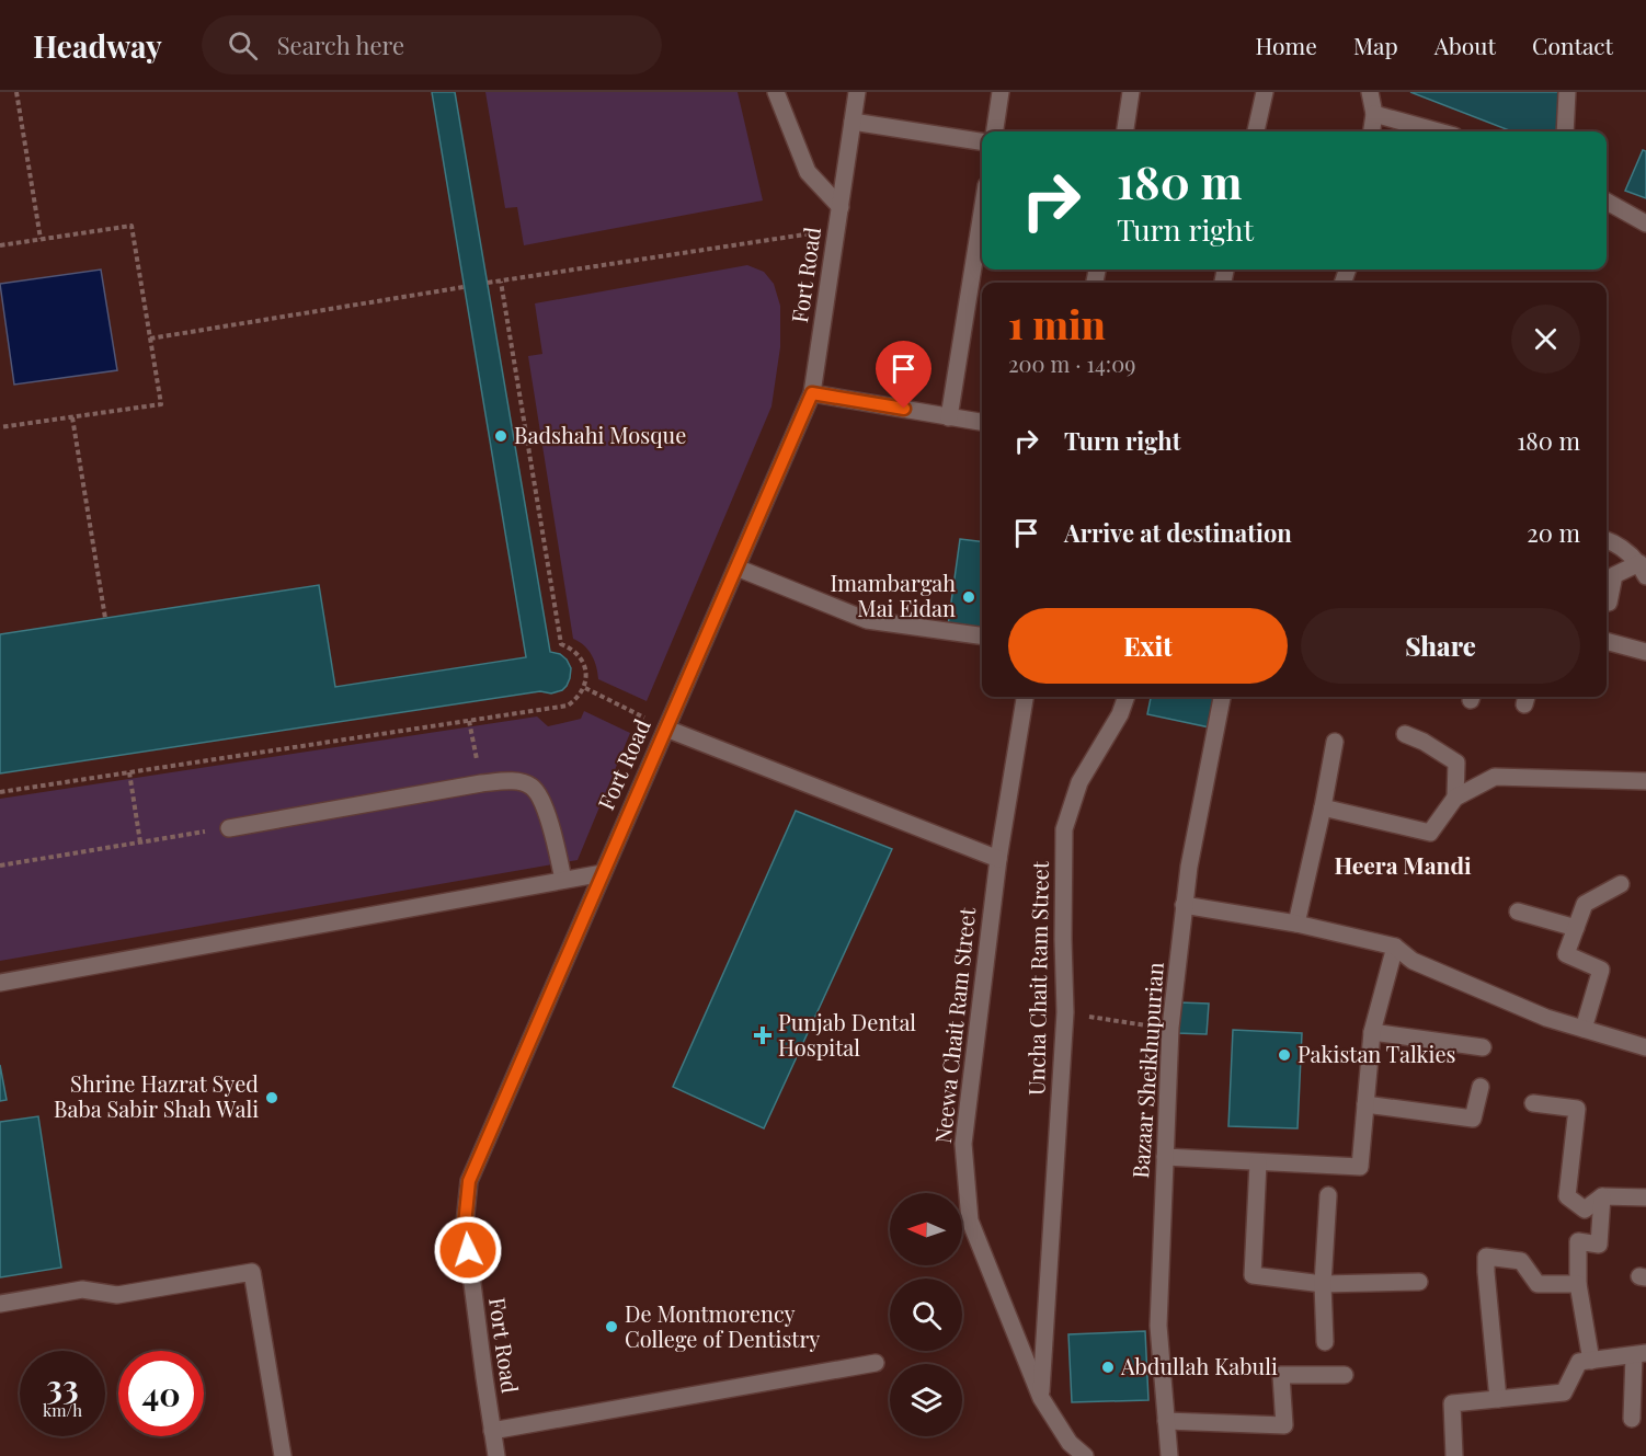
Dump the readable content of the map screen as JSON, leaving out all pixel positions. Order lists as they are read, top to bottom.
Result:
{
  "streets": {
    "street": [
      "Fort Road",
      "Uncha Chait Ram Street",
      "Neewa Chait Ram Street",
      "Bazaar Sheikhupurian"
    ]
  },
  "crossings": [
    ["Uncha Chait Ram Street", "Neewa Chait Ram Street"]
  ],
  "districts": ["Heera Mandi"],
  "places": {
    "other": [
      "Badshahi Mosque",
      "Imambargah Mai Eidan",
      "Pakistan Talkies",
      "Shrine Hazrat Syed Baba Sabir Shah Wali",
      "De Montmorency College of Dentistry",
      "Abdullah Kabuli"
    ],
    "health": ["Punjab Dental Hospital"]
  },
  "north": "left",
  "page": {
    "header": "Headway",
    "search": "Search here",
    "nav": [
      "Home",
      "Map",
      "About",
      "Contact"
    ],
    "turn": ["180 m", "Turn right"],
    "heading": ["1 min", "200 m · 14:09"],
    "list": [
      {
        "name": "Turn right",
        "value": "180 m"
      },
      {
        "name": "Arrive at destination",
        "value": "20 m"
      }
    ],
    "buttons": ["Exit", "Share"],
    "speed": "33 km/h",
    "limit": "40"
  }
}
